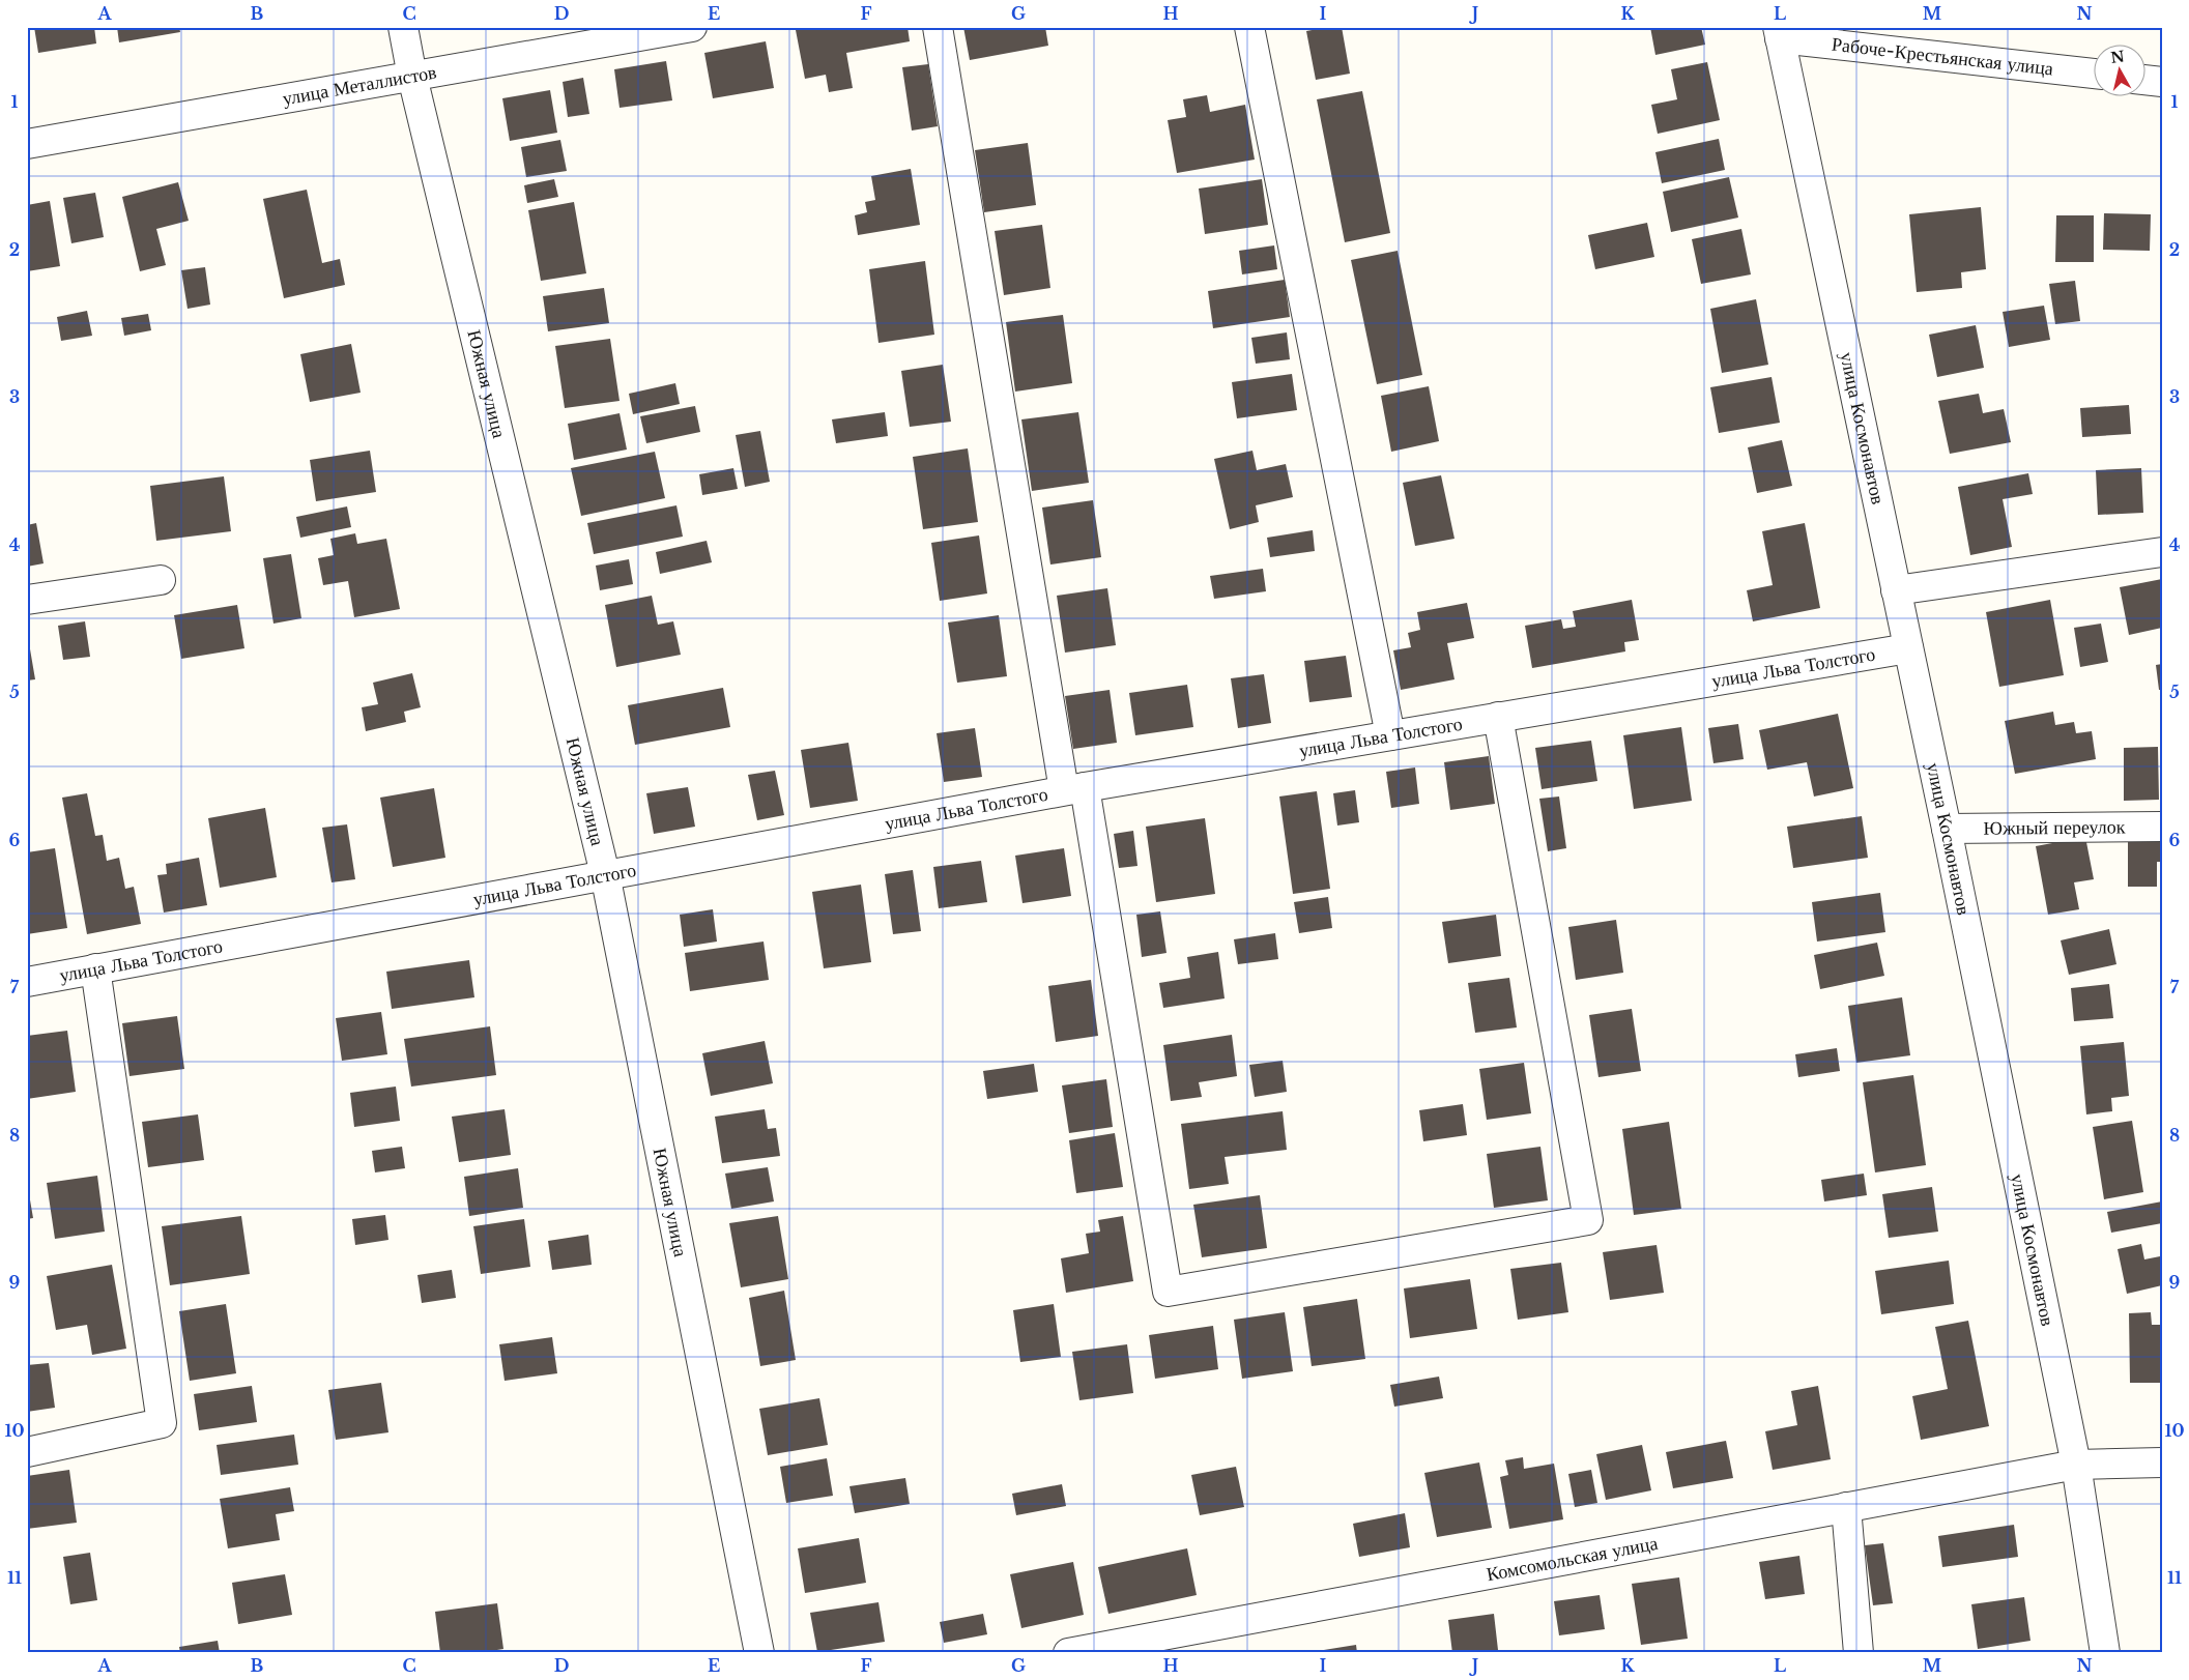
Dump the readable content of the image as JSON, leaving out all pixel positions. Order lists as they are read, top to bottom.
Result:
{
  "streets": {
    "street": [
      "Рабоче-Крестьянская улица",
      "улица Металлистов",
      "Южная улица",
      "улица Космонавтов",
      "улица Льва Толстого",
      "Южный переулок",
      "Комсомольская улица"
    ]
  },
  "crossings": [
    ["Рабоче-Крестьянская улица", "улица Космонавтов"],
    ["улица Металлистов", "Южная улица"],
    ["Южная улица", "улица Льва Толстого"],
    ["улица Космонавтов", "улица Льва Толстого"],
    ["улица Космонавтов", "Южный переулок"],
    ["улица Космонавтов", "Комсомольская улица"]
  ],
  "north": "top",
  "grid": {
    "columns": [
      "A",
      "B",
      "C",
      "D",
      "E",
      "F",
      "G",
      "H",
      "I",
      "J",
      "K",
      "L",
      "M",
      "N"
    ],
    "rows": [
      "1",
      "2",
      "3",
      "4",
      "5",
      "6",
      "7",
      "8",
      "9",
      "10",
      "11"
    ]
  }
}
